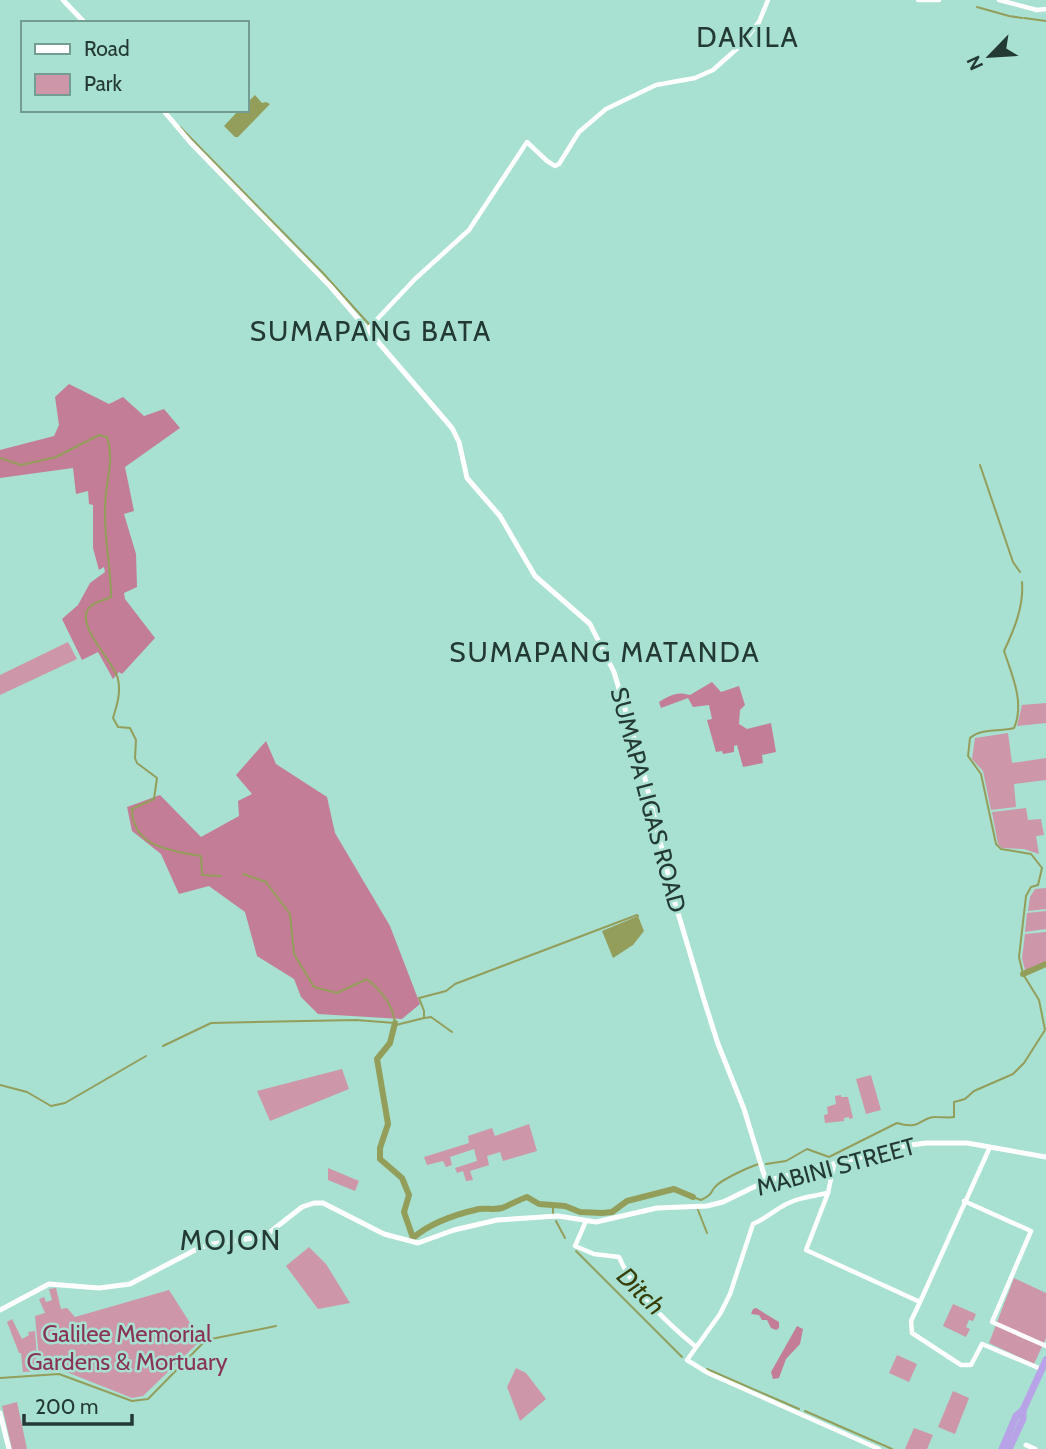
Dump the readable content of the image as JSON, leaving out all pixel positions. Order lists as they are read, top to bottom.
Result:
{
  "streets": {
    "main road": ["SUMAPA LIGAS ROAD", "MABINI STREET"]
  },
  "crossings": [
    ["SUMAPA LIGAS ROAD", "MABINI STREET"]
  ],
  "districts": [
    "DAKILA",
    "SUMAPANG BATA",
    "SUMAPANG MATANDA",
    "MOJON"
  ],
  "water": ["Ditch"],
  "parks": ["Galilee Memorial Gardens & Mortuary"],
  "legend": ["Road", "Park"],
  "scale_bar": "200 m",
  "north": "bottom left"
}
